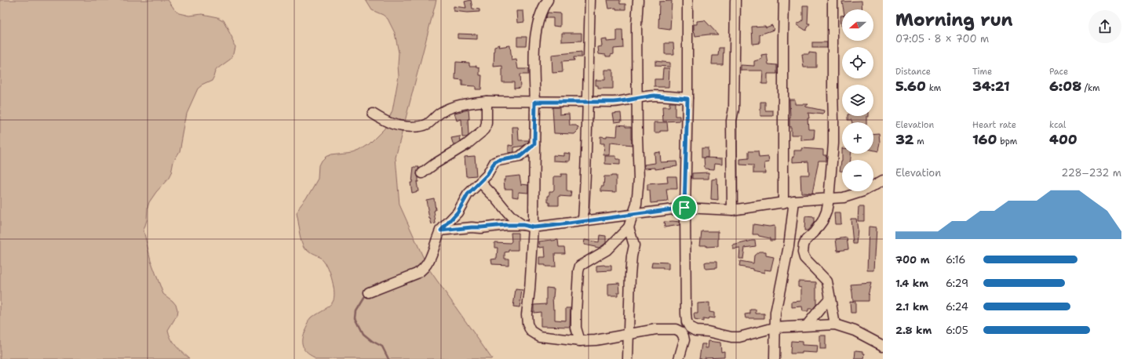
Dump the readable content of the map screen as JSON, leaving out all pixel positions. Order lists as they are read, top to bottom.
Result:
{
  "north": "left",
  "page": {
    "heading": ["Morning run", "07:05 · 8 × 700 m"],
    "map_buttons": ["+", "−"],
    "stats": [
      ["Distance", "5.60 km"],
      ["Time", "34:21"],
      ["Pace", "6:08 /km"],
      ["Elevation", "32 m"],
      ["Heart rate", "160 bpm"],
      ["kcal", "400"]
    ],
    "chart": ["Elevation", "228–232 m"],
    "list": [
      {
        "name": "700 m",
        "note": "6:16"
      },
      {
        "name": "1.4 km",
        "note": "6:29"
      },
      {
        "name": "2.1 km",
        "note": "6:24"
      },
      {
        "name": "2.8 km",
        "note": "6:05"
      }
    ]
  }
}
